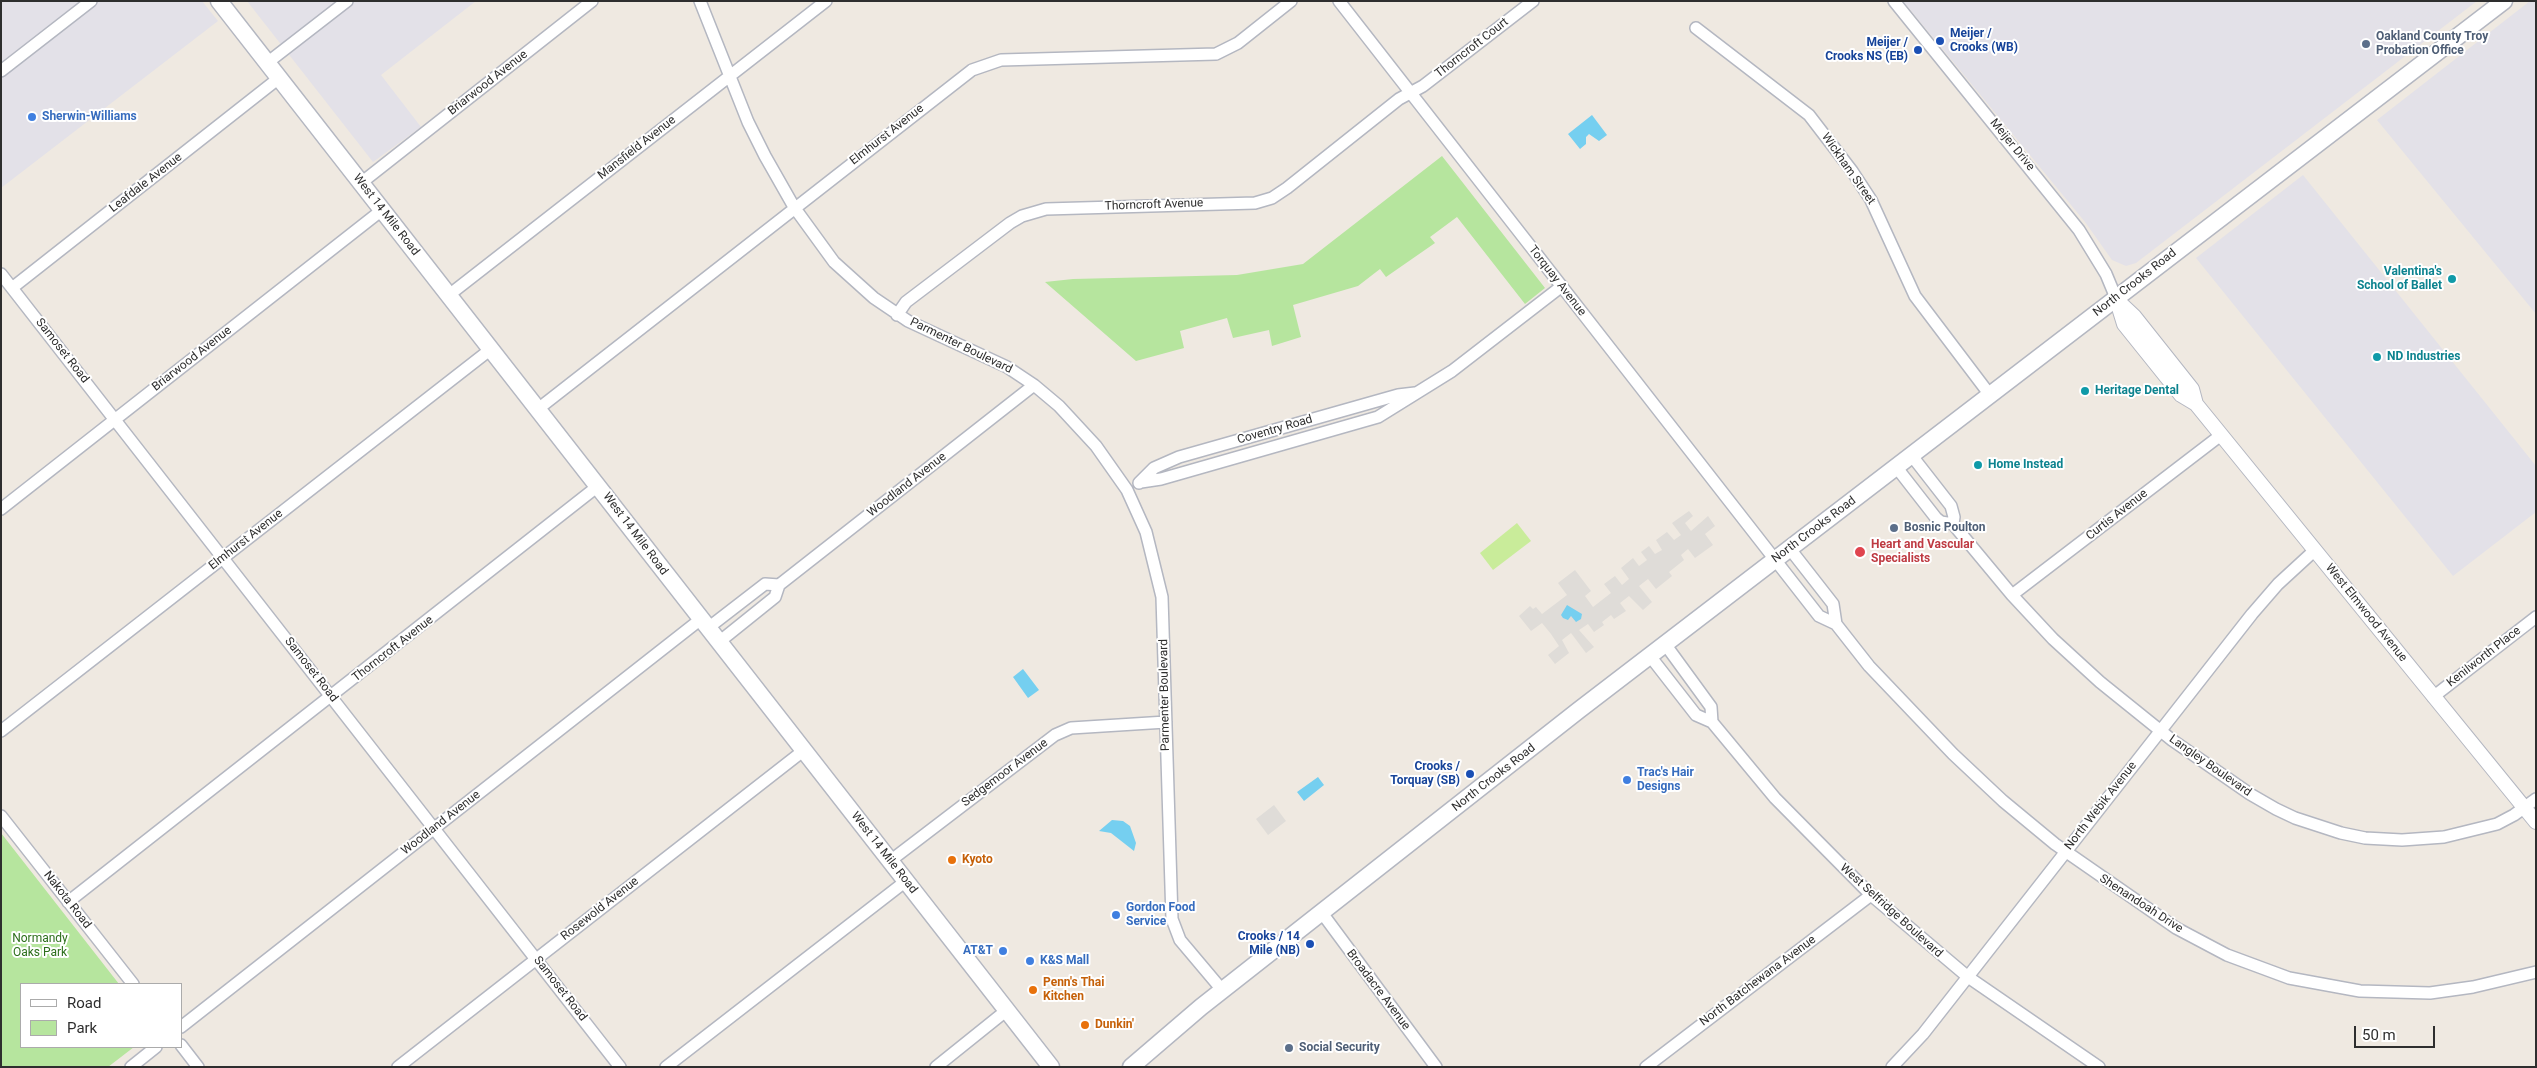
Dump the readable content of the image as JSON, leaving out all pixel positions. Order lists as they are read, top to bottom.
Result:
{
  "streets": {
    "main road": ["West 14 Mile Road", "North Crooks Road"],
    "street": [
      "Thorncroft Court",
      "Briarwood Avenue",
      "Elmhurst Avenue",
      "Meijer Drive",
      "Mansfield Avenue",
      "Wickham Street",
      "Leafdale Avenue",
      "Thorncroft Avenue",
      "Torquay Avenue",
      "Parmenter Boulevard",
      "Samoset Road",
      "Coventry Road",
      "Woodland Avenue",
      "Curtis Avenue",
      "West Elmwood Avenue",
      "Kenilworth Place",
      "Langley Boulevard",
      "Sedgemoor Avenue",
      "North Webik Avenue",
      "Nakota Road",
      "Shenandoah Drive",
      "Rosewold Avenue",
      "West Selfridge Boulevard",
      "North Batchewana Avenue",
      "Broadacre Avenue"
    ]
  },
  "crossings": [
    ["Thorncroft Court", "Thorncroft Avenue"],
    ["Thorncroft Court", "Torquay Avenue"],
    ["Briarwood Avenue", "West 14 Mile Road"],
    ["Briarwood Avenue", "Samoset Road"],
    ["Elmhurst Avenue", "West 14 Mile Road"],
    ["Elmhurst Avenue", "Parmenter Boulevard"],
    ["Elmhurst Avenue", "Samoset Road"],
    ["Meijer Drive", "North Crooks Road"],
    ["Meijer Drive", "West Elmwood Avenue"],
    ["Mansfield Avenue", "West 14 Mile Road"],
    ["Mansfield Avenue", "Parmenter Boulevard"],
    ["Wickham Street", "North Crooks Road"],
    ["Leafdale Avenue", "West 14 Mile Road"],
    ["Leafdale Avenue", "Samoset Road"],
    ["Thorncroft Avenue", "West 14 Mile Road"],
    ["Thorncroft Avenue", "Torquay Avenue"],
    ["Thorncroft Avenue", "Parmenter Boulevard"],
    ["Thorncroft Avenue", "Samoset Road"],
    ["Thorncroft Avenue", "Nakota Road"],
    ["West 14 Mile Road", "Woodland Avenue"],
    ["West 14 Mile Road", "Sedgemoor Avenue"],
    ["West 14 Mile Road", "Rosewold Avenue"],
    ["Torquay Avenue", "North Crooks Road"],
    ["Torquay Avenue", "Coventry Road"],
    ["Torquay Avenue", "Shenandoah Drive"],
    ["North Crooks Road", "Parmenter Boulevard"],
    ["North Crooks Road", "West Elmwood Avenue"],
    ["North Crooks Road", "Langley Boulevard"],
    ["North Crooks Road", "Shenandoah Drive"],
    ["North Crooks Road", "West Selfridge Boulevard"],
    ["North Crooks Road", "Broadacre Avenue"],
    ["Parmenter Boulevard", "Coventry Road"],
    ["Parmenter Boulevard", "Woodland Avenue"],
    ["Parmenter Boulevard", "Sedgemoor Avenue"],
    ["Samoset Road", "Woodland Avenue"],
    ["Samoset Road", "Rosewold Avenue"],
    ["Curtis Avenue", "West Elmwood Avenue"],
    ["Curtis Avenue", "Langley Boulevard"],
    ["West Elmwood Avenue", "Kenilworth Place"],
    ["West Elmwood Avenue", "Langley Boulevard"],
    ["West Elmwood Avenue", "North Webik Avenue"],
    ["Langley Boulevard", "North Webik Avenue"],
    ["North Webik Avenue", "Shenandoah Drive"],
    ["North Webik Avenue", "West Selfridge Boulevard"],
    ["West Selfridge Boulevard", "North Batchewana Avenue"]
  ],
  "parks": ["Normandy Oaks Park"],
  "places": [
    "Meijer / Crooks (WB)",
    "Oakland County Troy Probation Office",
    "Meijer / Crooks NS (EB)",
    "Sherwin-Williams",
    "Valentina's School of Ballet",
    "ND Industries",
    "Heritage Dental",
    "Home Instead",
    "Bosnic Poulton",
    "Heart and Vascular Specialists",
    "Crooks / Torquay (SB)",
    "Trac's Hair Designs",
    "Kyoto",
    "Gordon Food Service",
    "Crooks / 14 Mile (NB)",
    "AT&T",
    "K&S Mall",
    "Penn's Thai Kitchen",
    "Dunkin'",
    "Social Security"
  ],
  "legend": ["Road", "Park"],
  "scale_bar": "50 m"
}
